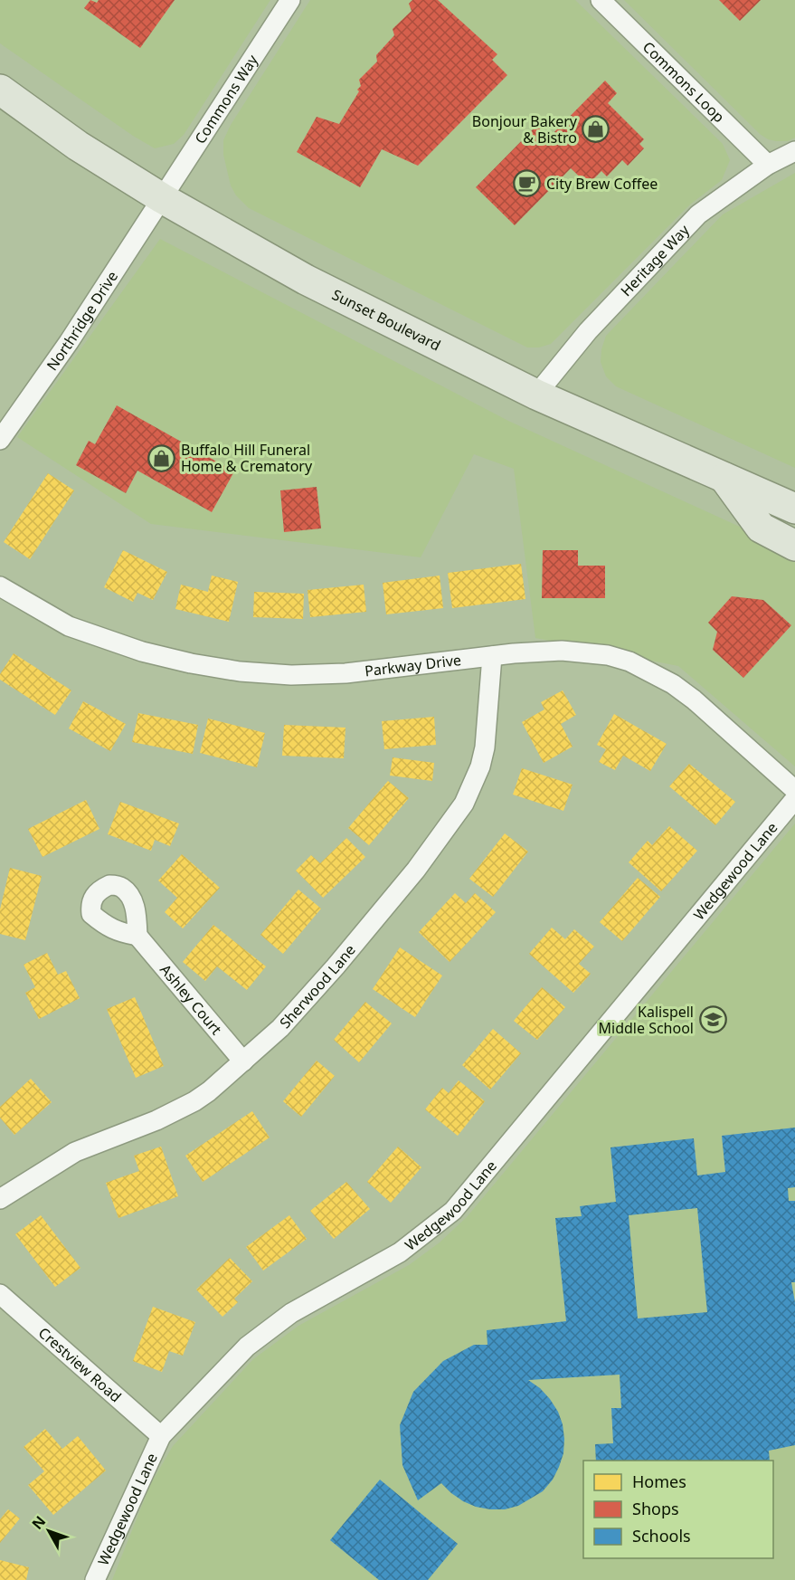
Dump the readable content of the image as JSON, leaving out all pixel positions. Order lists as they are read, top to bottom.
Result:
{
  "streets": {
    "main road": ["Sunset Boulevard"],
    "street": [
      "Commons Loop",
      "Commons Way",
      "Heritage Way",
      "Northridge Drive",
      "Parkway Drive",
      "Wedgewood Lane",
      "Sherwood Lane",
      "Ashley Court",
      "Crestview Road"
    ]
  },
  "crossings": [
    ["Commons Loop", "Heritage Way"],
    ["Commons Way", "Sunset Boulevard"],
    ["Commons Way", "Northridge Drive"],
    ["Heritage Way", "Sunset Boulevard"],
    ["Sunset Boulevard", "Northridge Drive"],
    ["Parkway Drive", "Sherwood Lane"],
    ["Wedgewood Lane", "Crestview Road"],
    ["Sherwood Lane", "Ashley Court"]
  ],
  "places": {
    "shop": ["Bonjour Bakery & Bistro", "Buffalo Hill Funeral Home & Crematory"],
    "cafe": ["City Brew Coffee"],
    "school or university": ["Kalispell Middle School"]
  },
  "legend": ["Homes", "Shops", "Schools"],
  "north": "top left"
}
